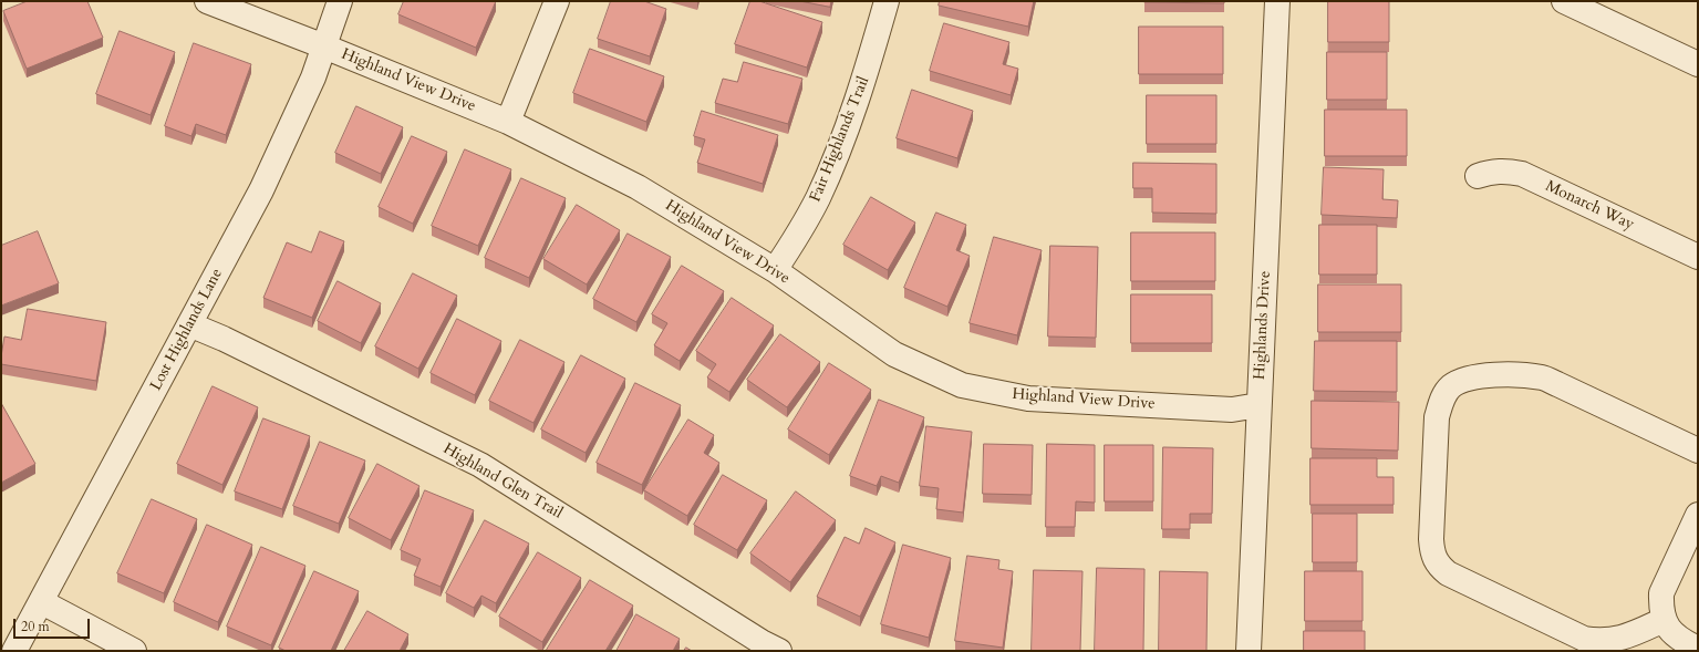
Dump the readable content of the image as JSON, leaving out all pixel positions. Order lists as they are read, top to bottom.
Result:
{
  "streets": {
    "street": [
      "Highland View Drive",
      "Fair Highlands Trail",
      "Monarch Way",
      "Highlands Drive",
      "Lost Highlands Lane",
      "Highland Glen Trail"
    ]
  },
  "crossings": [
    ["Highland View Drive", "Fair Highlands Trail"],
    ["Highland View Drive", "Highlands Drive"],
    ["Highland View Drive", "Lost Highlands Lane"],
    ["Lost Highlands Lane", "Highland Glen Trail"]
  ],
  "scale_bar": "20 m"
}
